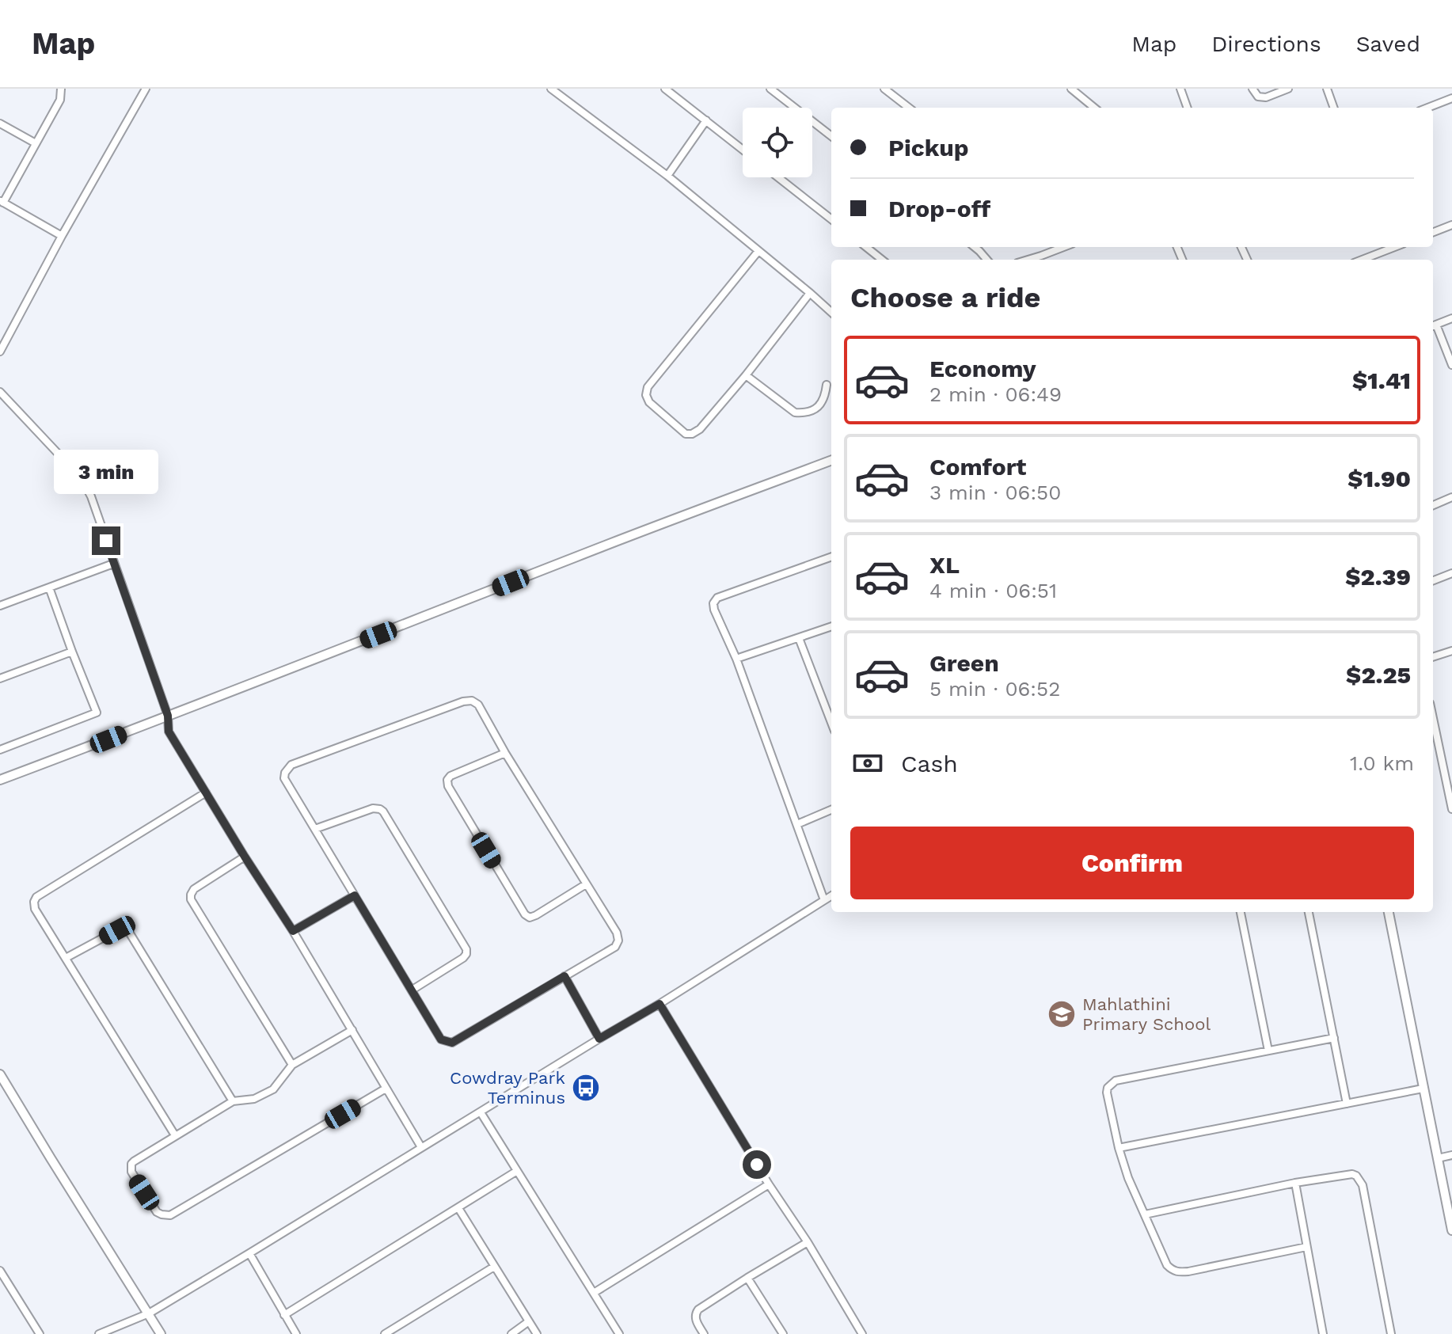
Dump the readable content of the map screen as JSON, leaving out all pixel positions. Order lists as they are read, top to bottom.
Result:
{
  "places": {
    "school or university": ["Mahlathini Primary School"],
    "bus stop": ["Cowdray Park Terminus"]
  },
  "page": {
    "header": "Map",
    "nav": ["Map", "Directions", "Saved"],
    "banner": ["Pickup", "Drop-off"],
    "heading": "Choose a ride",
    "list": [
      {
        "name": "Economy",
        "note": "2 min · 06:49",
        "value": "$1.41"
      },
      {
        "name": "Comfort",
        "note": "3 min · 06:50",
        "value": "$1.90"
      },
      {
        "name": "XL",
        "note": "4 min · 06:51",
        "value": "$2.39"
      },
      {
        "name": "Green",
        "note": "5 min · 06:52",
        "value": "$2.25"
      }
    ],
    "bubble": "3 min",
    "pay": ["Cash", "1.0 km"],
    "buttons": "Confirm"
  }
}
